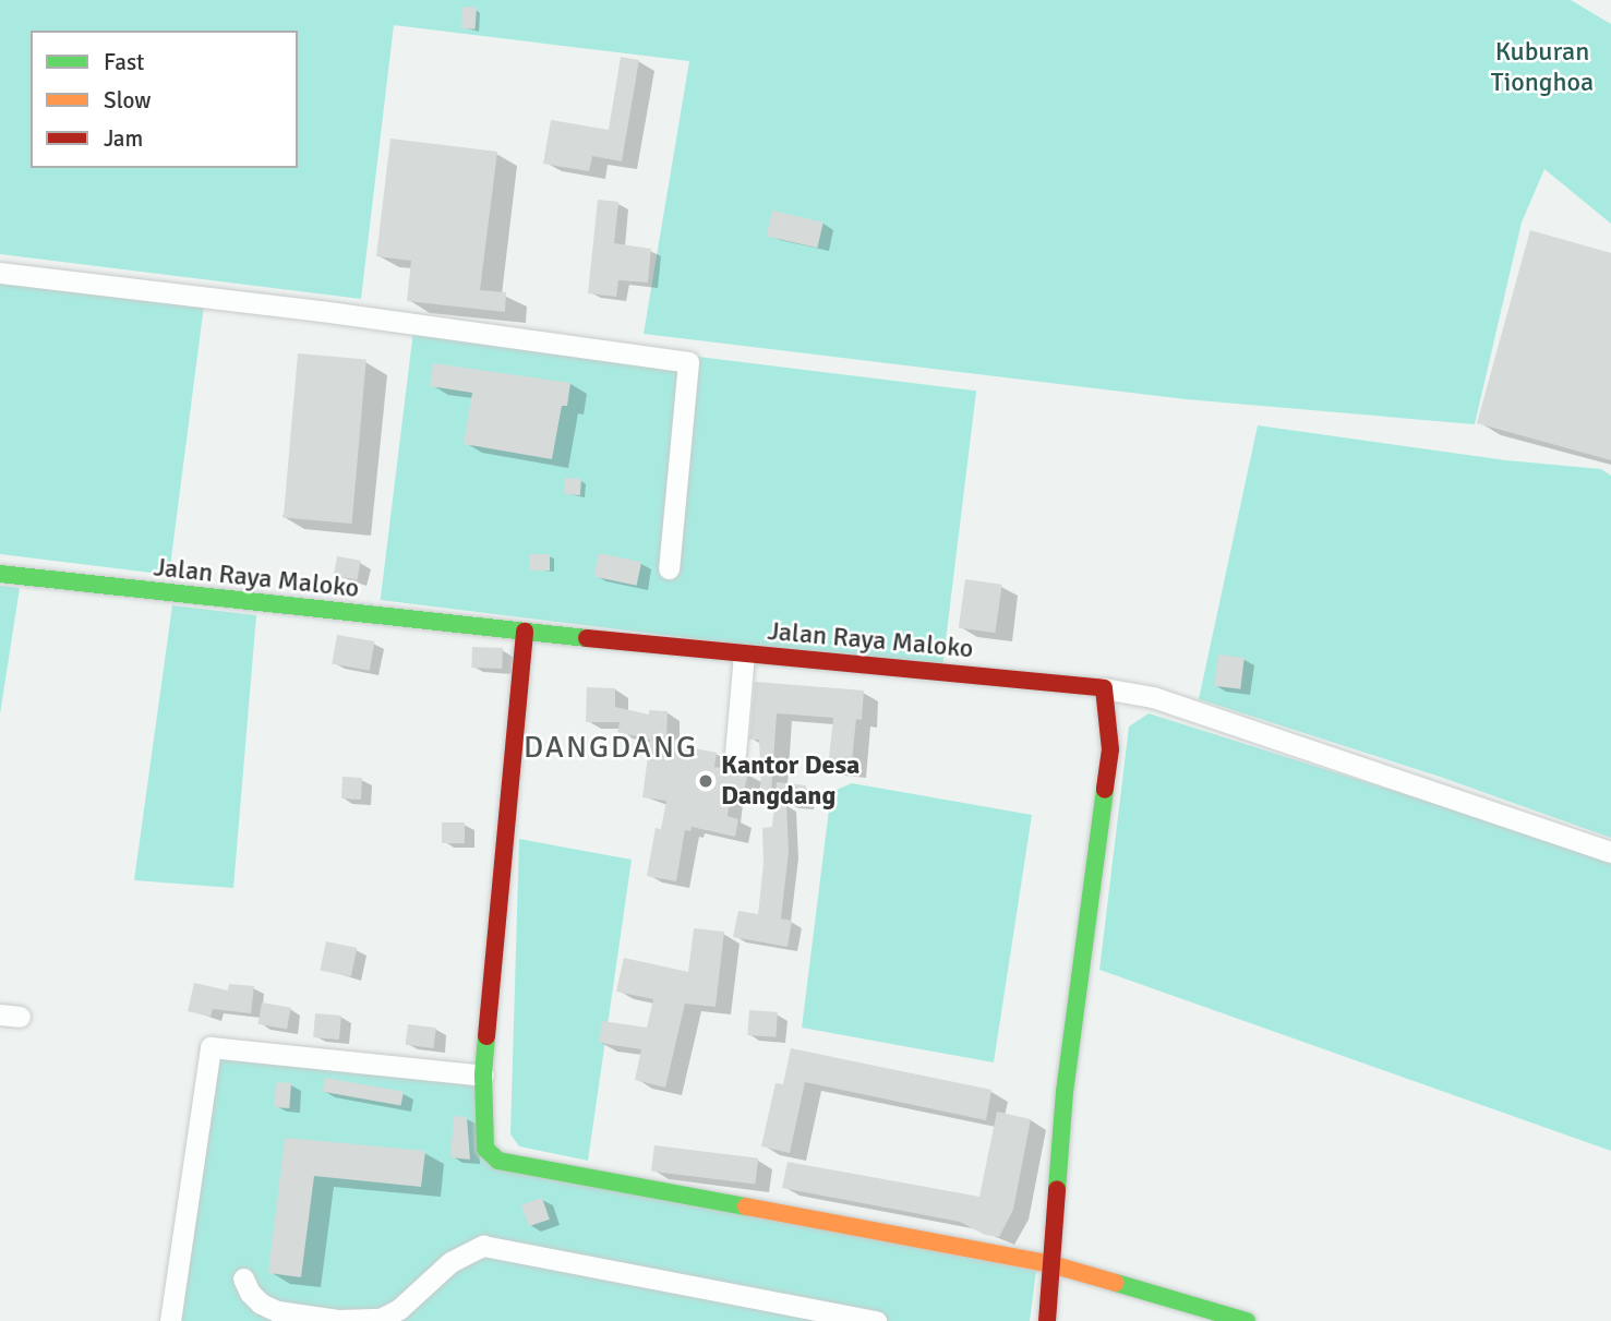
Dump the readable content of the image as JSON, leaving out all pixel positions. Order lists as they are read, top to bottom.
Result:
{
  "streets": {
    "street": ["Jalan Raya Maloko"]
  },
  "districts": ["DANGDANG"],
  "parks": ["Kuburan Tionghoa"],
  "places": ["Kantor Desa Dangdang"],
  "legend": ["Fast", "Slow", "Jam"]
}
